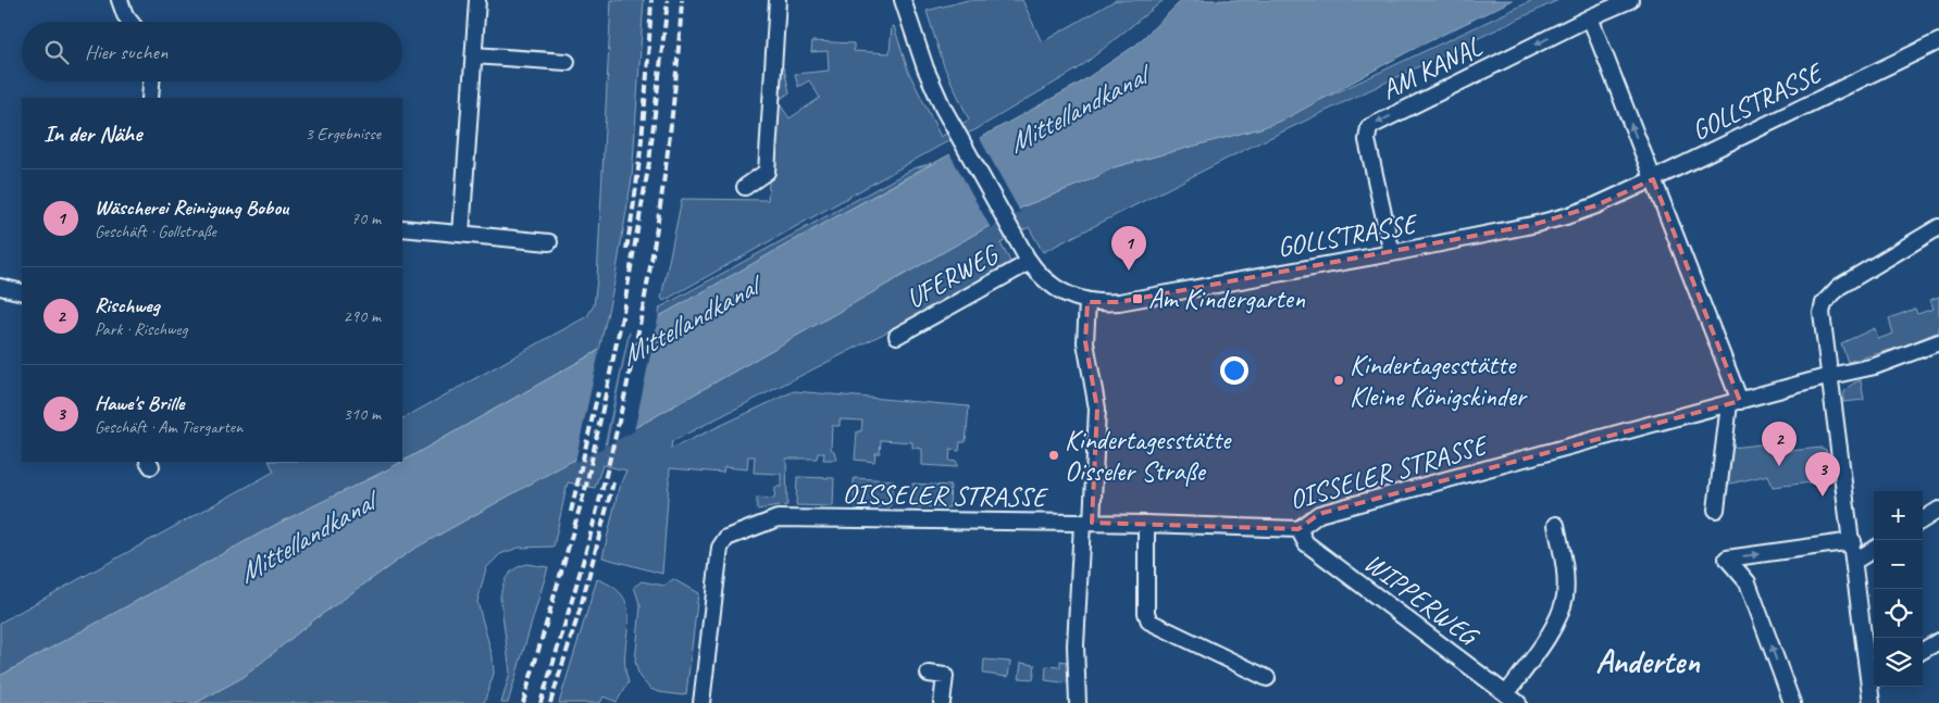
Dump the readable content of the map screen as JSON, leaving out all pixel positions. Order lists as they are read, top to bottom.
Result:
{
  "streets": {
    "street": [
      "AM KANAL",
      "GOLLSTRASSE",
      "UFERWEG",
      "OISSELER STRASSE",
      "WIPPERWEG"
    ]
  },
  "crossings": [
    ["AM KANAL", "GOLLSTRASSE"],
    ["GOLLSTRASSE", "UFERWEG"],
    ["OISSELER STRASSE", "WIPPERWEG"]
  ],
  "one_way": ["AM KANAL"],
  "districts": ["Anderten"],
  "water": ["Mittellandkanal"],
  "places": {
    "transit": ["Am Kindergarten"],
    "other": ["Kindertagesstätte Kleine Königskinder", "Kindertagesstätte Oisseler Straße"]
  },
  "page": {
    "search": "Hier suchen",
    "heading": ["In der Nähe", "3 Ergebnisse"],
    "list": [
      {
        "mark": "1",
        "name": "Wäscherei Reinigung Bobou",
        "note": "Geschäft · Gollstraße",
        "value": "70 m"
      },
      {
        "mark": "2",
        "name": "Rischweg",
        "note": "Park · Rischweg",
        "value": "290 m"
      },
      {
        "mark": "3",
        "name": "Hawe's Brille",
        "note": "Geschäft · Am Tiergarten",
        "value": "310 m"
      }
    ],
    "pins": ["1", "2", "3"],
    "map_buttons": ["+", "−"]
  }
}
